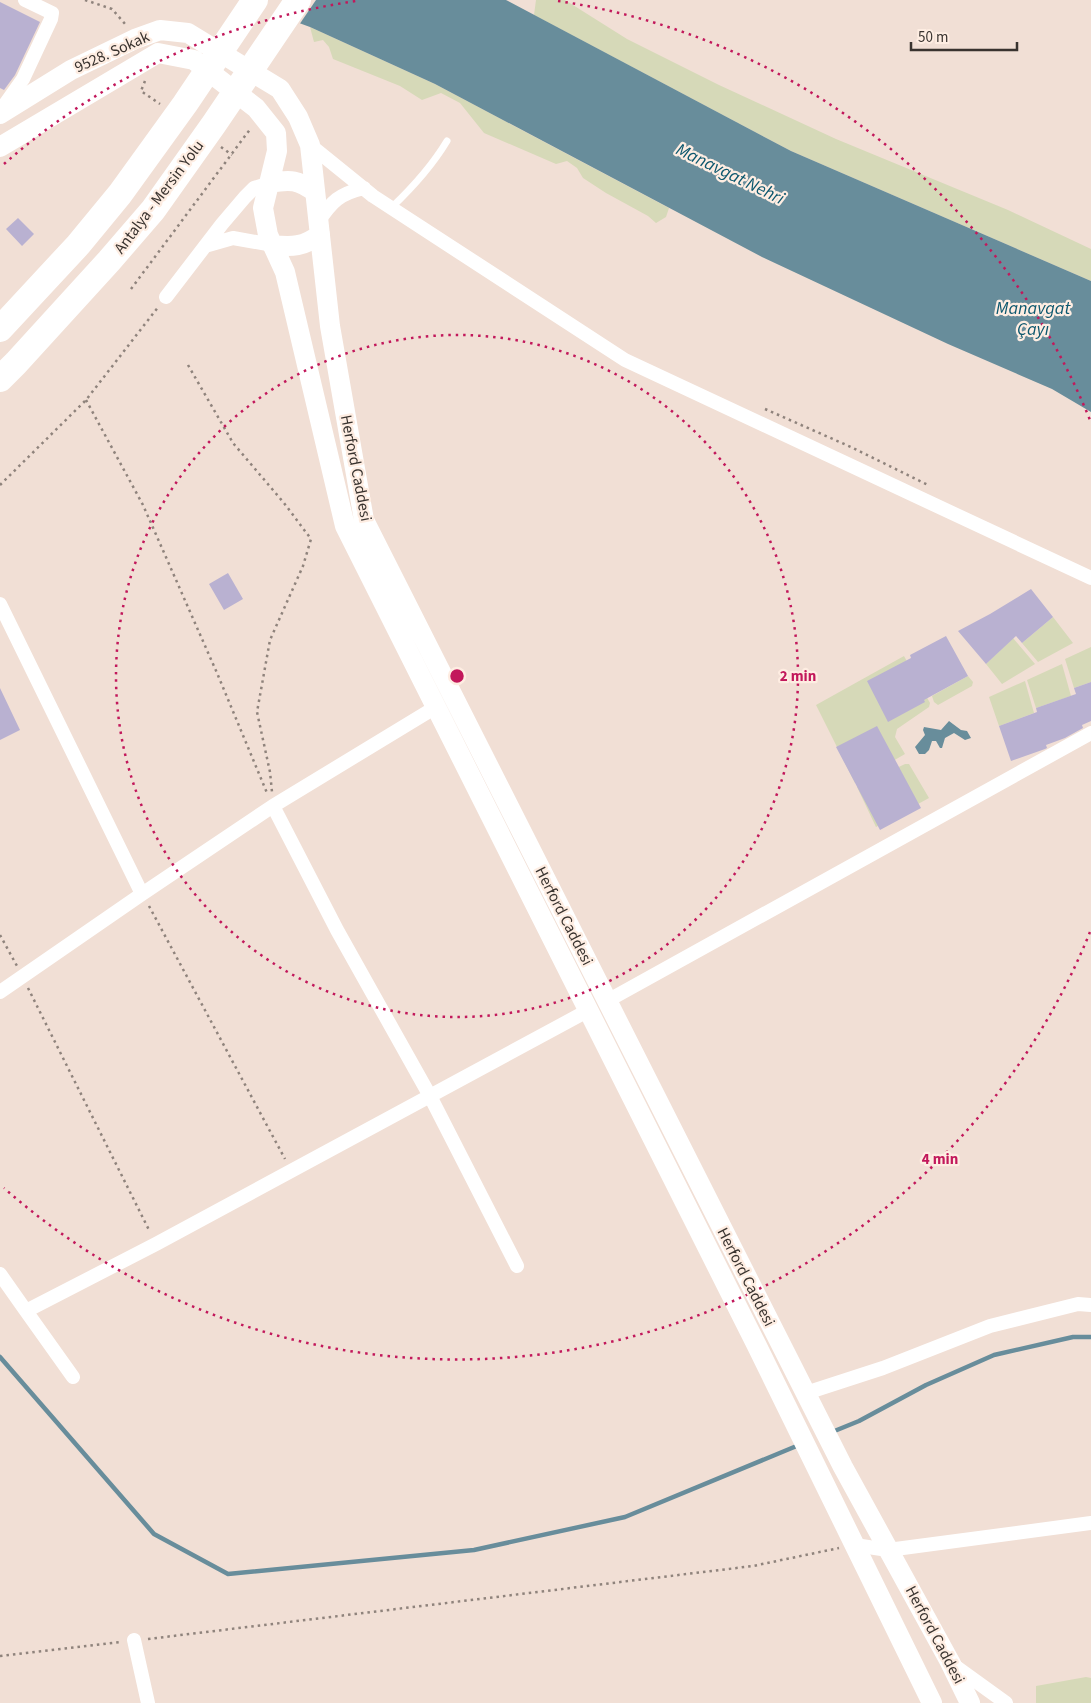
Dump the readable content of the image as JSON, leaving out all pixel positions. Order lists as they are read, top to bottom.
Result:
{
  "streets": {
    "highway": ["Antalya - Mersin Yolu"],
    "main road": ["9528. Sokak", "Herford Caddesi"]
  },
  "crossings": [
    ["9528. Sokak", "Herford Caddesi"]
  ],
  "water": ["Manavgat Nehri", "Manavgat Çayı"],
  "scale_bar": "50 m",
  "rings": ["2 min", "4 min"]
}
